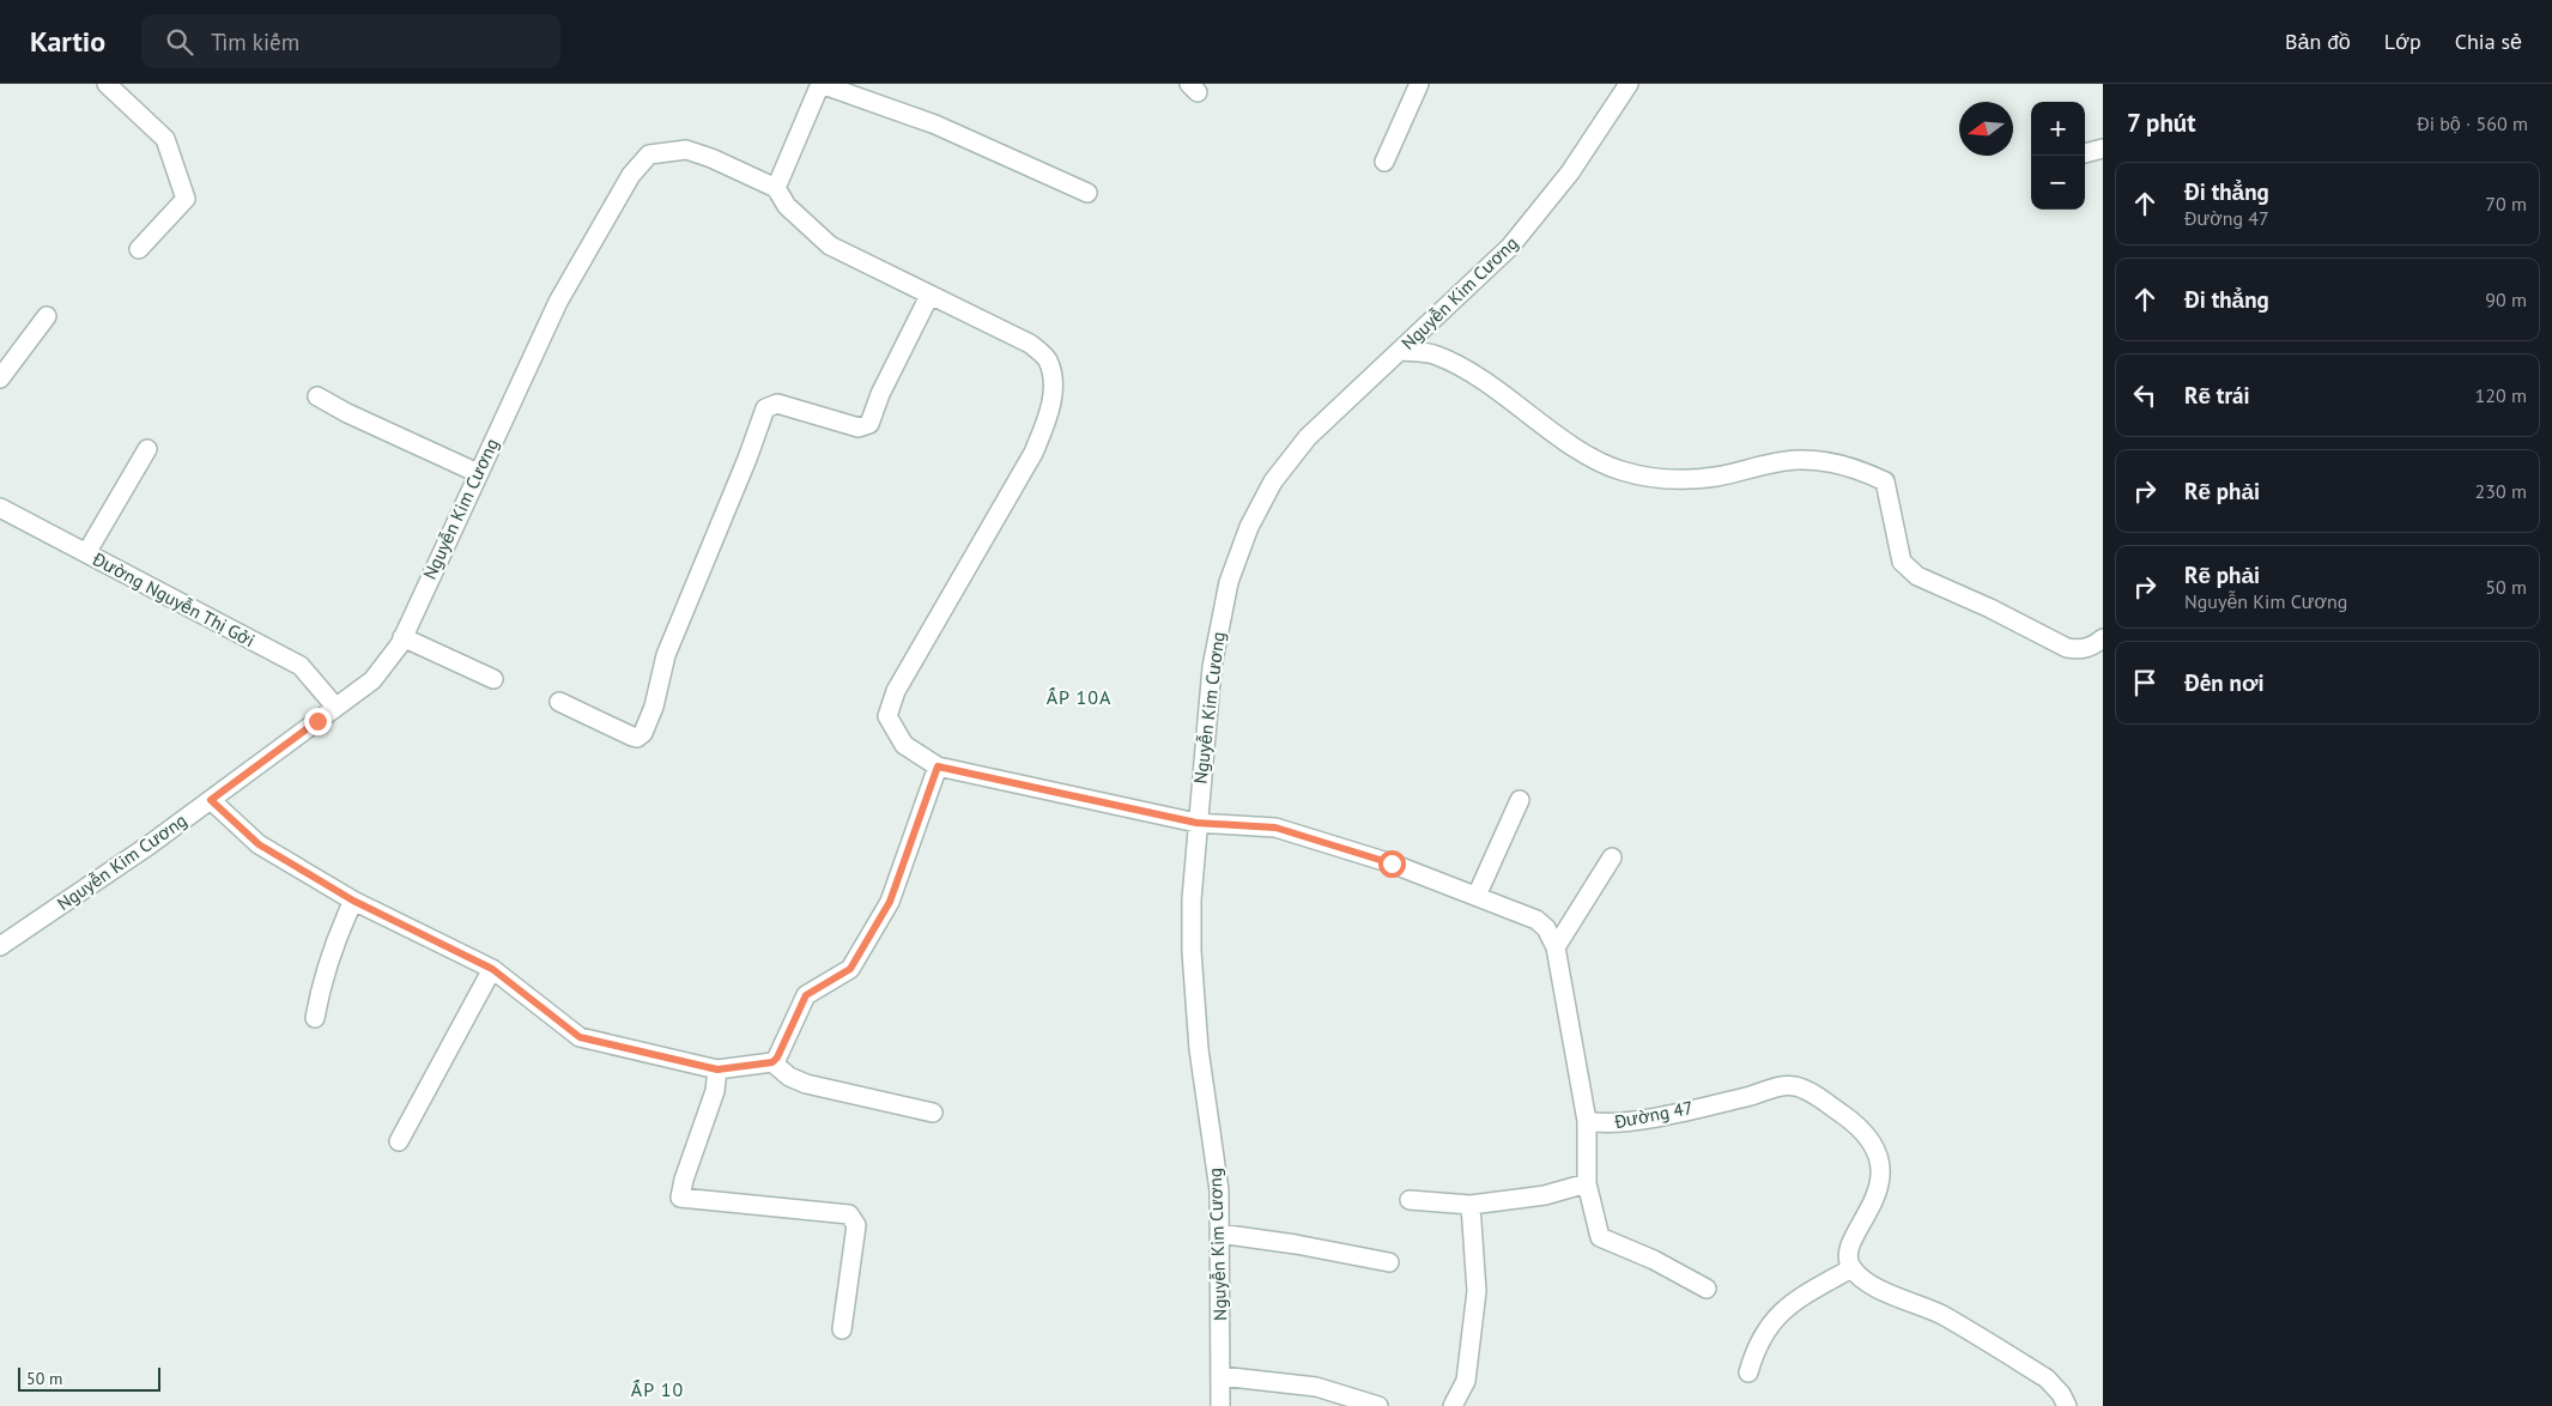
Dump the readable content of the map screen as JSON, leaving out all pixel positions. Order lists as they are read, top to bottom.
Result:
{
  "streets": {
    "street": ["Nguyễn Kim Cương", "Đường Nguyễn Thị Gởi", "Đường 47"]
  },
  "crossings": [
    ["Nguyễn Kim Cương", "Đường Nguyễn Thị Gởi"],
    ["Nguyễn Kim Cương", "Đường 47"]
  ],
  "districts": ["ẤP 10A", "ẤP 10"],
  "scale_bar": "50 m",
  "north": "left",
  "page": {
    "header": "Kartio",
    "search": "Tìm kiếm",
    "nav": ["Bản đồ", "Lớp", "Chia sẻ"],
    "heading": ["7 phút", "Đi bộ · 560 m"],
    "map_buttons": ["+", "−"],
    "list": [
      ["Đi thẳng", "Đường 47", "70 m"],
      ["Đi thẳng", "90 m"],
      ["Rẽ trái", "120 m"],
      ["Rẽ phải", "230 m"],
      ["Rẽ phải", "Nguyễn Kim Cương", "50 m"],
      "Đến nơi"
    ],
    "scale": "50 m"
  }
}
